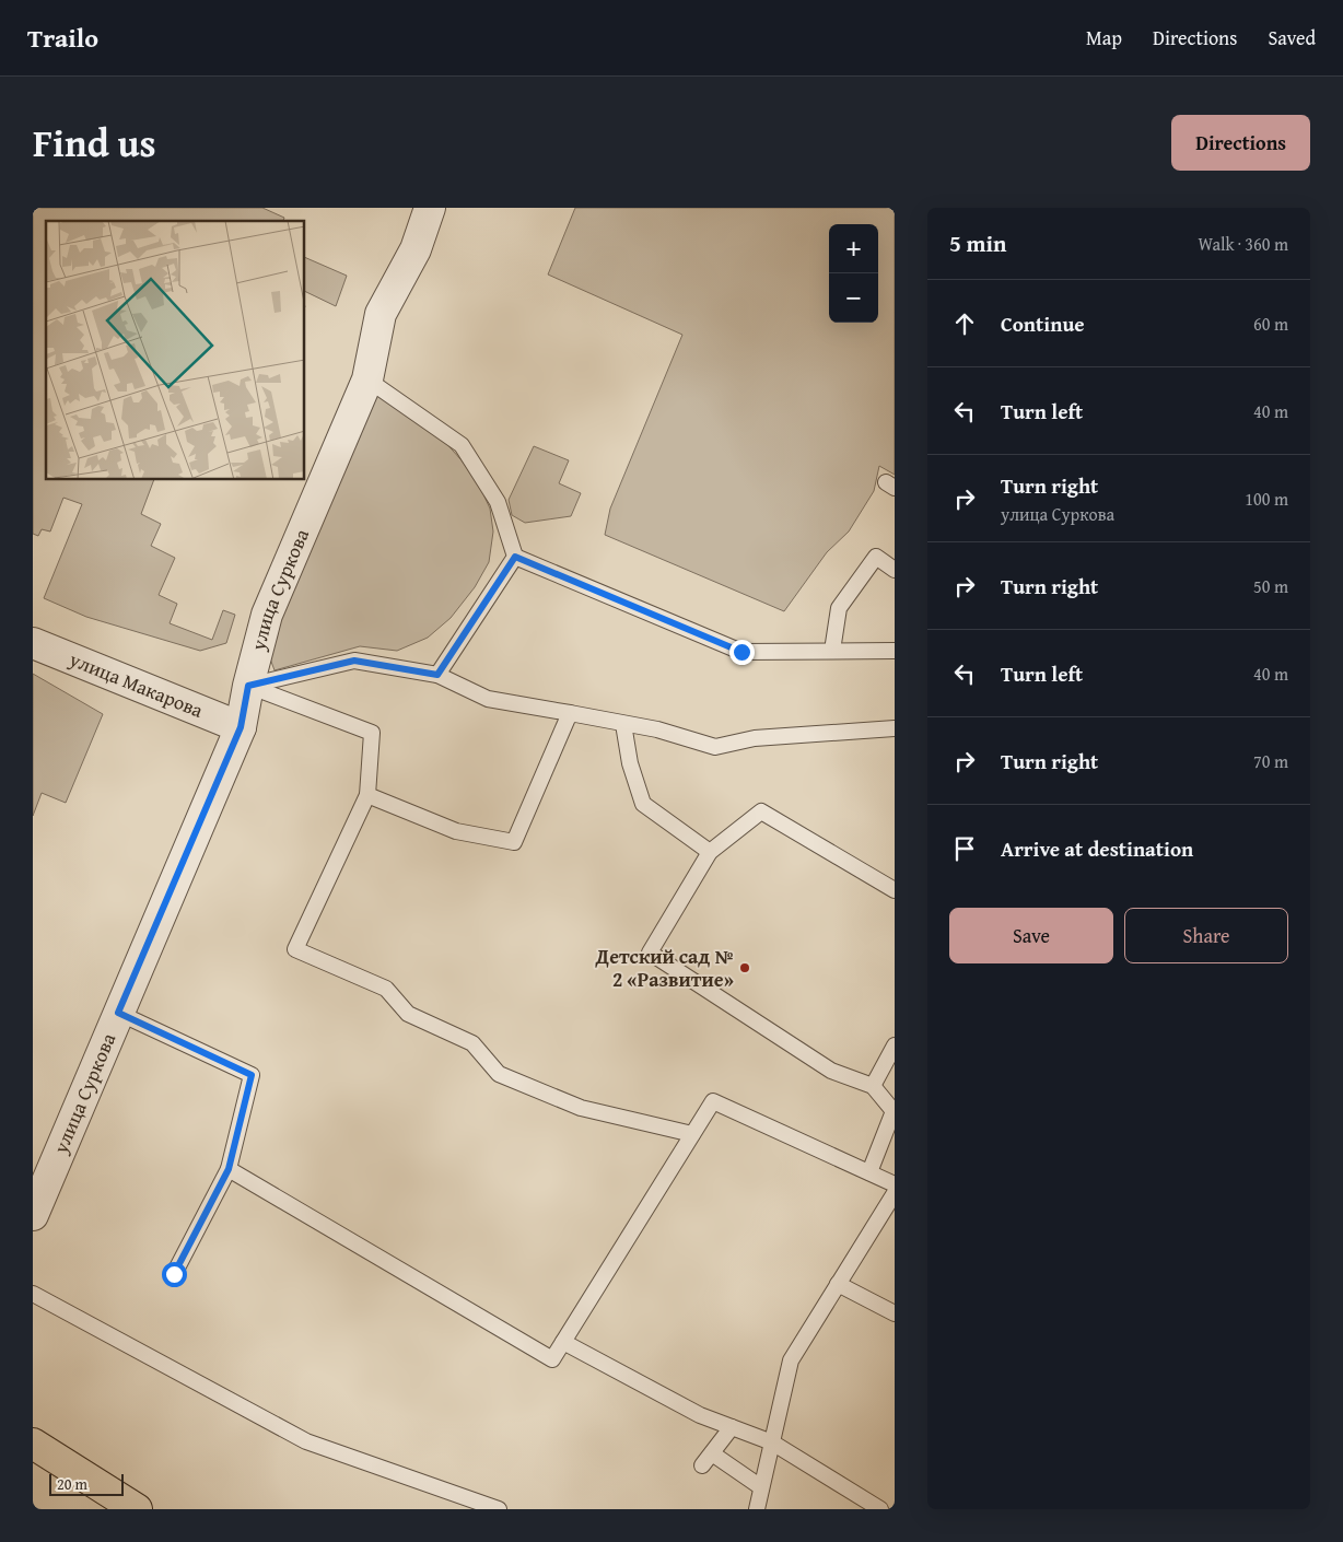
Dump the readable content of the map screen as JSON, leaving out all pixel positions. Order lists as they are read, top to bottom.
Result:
{
  "streets": {
    "street": ["улица Суркова", "улица Макарова"]
  },
  "crossings": [
    ["улица Суркова", "улица Макарова"]
  ],
  "places": ["Детский сад № 2 «Развитие»"],
  "scale_bar": "20 m",
  "page": {
    "header": "Trailo",
    "nav": ["Map", "Directions", "Saved"],
    "title": "Find us",
    "buttons": [
      "Directions",
      ["Save", "Share"]
    ],
    "heading": ["5 min", "Walk · 360 m"],
    "map_buttons": ["+", "−"],
    "list": [
      ["Continue", "60 m"],
      ["Turn left", "40 m"],
      ["Turn right", "улица Суркова", "100 m"],
      ["Turn right", "50 m"],
      ["Turn left", "40 m"],
      ["Turn right", "70 m"],
      "Arrive at destination"
    ],
    "scale": "20 m"
  }
}
